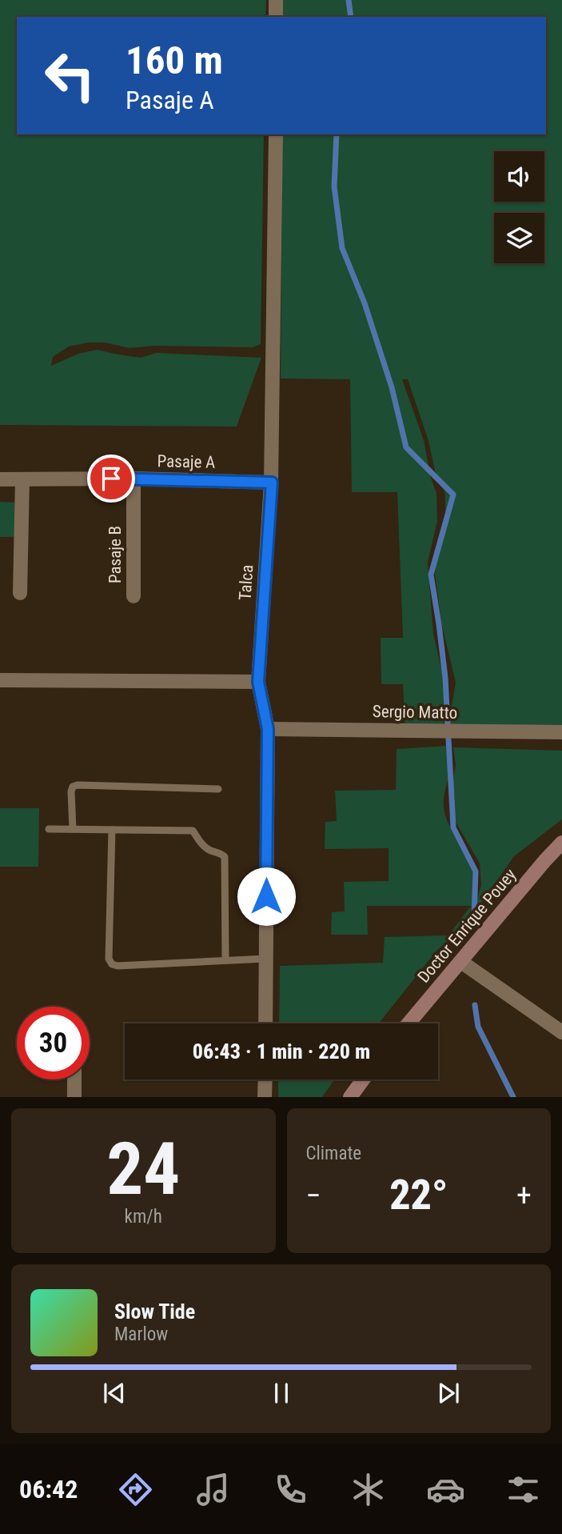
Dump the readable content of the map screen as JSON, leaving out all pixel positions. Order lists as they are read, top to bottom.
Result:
{
  "streets": {
    "street": [
      "Pasaje A",
      "Pasaje B",
      "Talca",
      "Sergio Matto",
      "Doctor Enrique Pouey"
    ]
  },
  "crossings": [
    ["Pasaje A", "Pasaje B"],
    ["Pasaje A", "Talca"],
    ["Talca", "Sergio Matto"]
  ],
  "page": {
    "turn": ["160 m", "Pasaje A"],
    "limit": "30",
    "trip": "06:43 · 1 min · 220 m",
    "tile": [
      ["24", "km/h"],
      "Climate"
    ],
    "heat": ["−", "22°", "+"],
    "song": ["Slow Tide", "Marlow"],
    "tabs": "06:42"
  }
}
